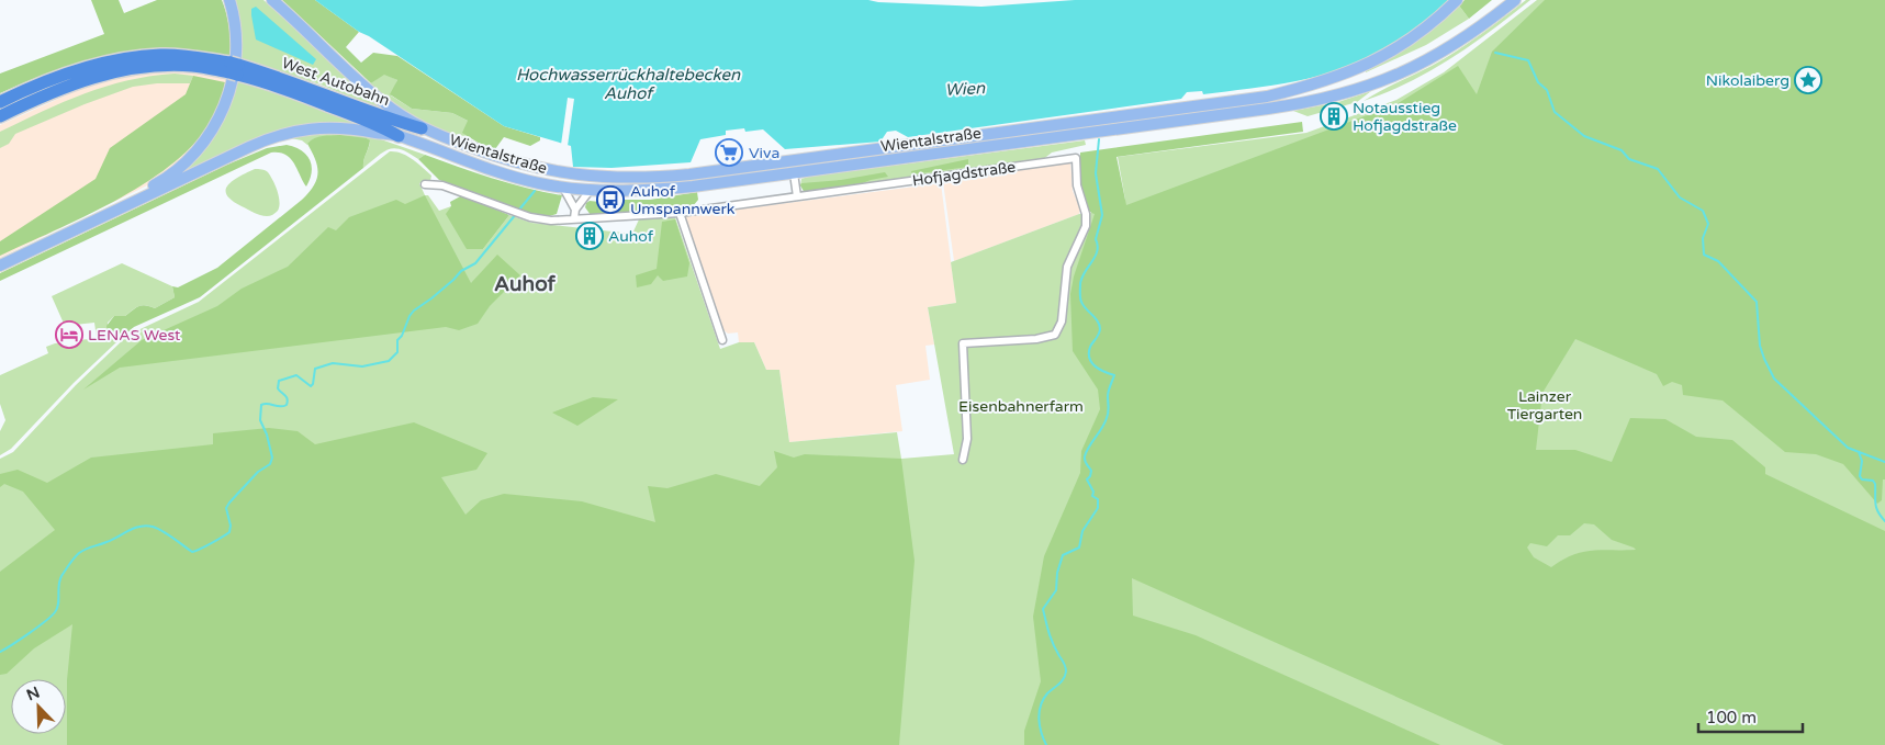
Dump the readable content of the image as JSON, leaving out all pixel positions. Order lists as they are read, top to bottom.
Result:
{
  "streets": {
    "highway": ["West Autobahn"],
    "main road": ["Wientalstraße"],
    "street": ["Hofjagdstraße"]
  },
  "crossings": [
    ["West Autobahn", "Wientalstraße"]
  ],
  "districts": ["Auhof"],
  "water": ["Hochwasserrückhaltebecken Auhof", "Wien"],
  "parks": ["Lainzer Tiergarten", "Eisenbahnerfarm"],
  "places": {
    "place": ["Nikolaiberg"],
    "building": ["Notausstieg Hofjagdstraße", "Auhof"],
    "supermarket": ["Viva"],
    "bus stop": ["Auhof Umspannwerk"],
    "hotel": ["LENAS West"]
  },
  "scale_bar": "100 m",
  "north": "top left"
}
